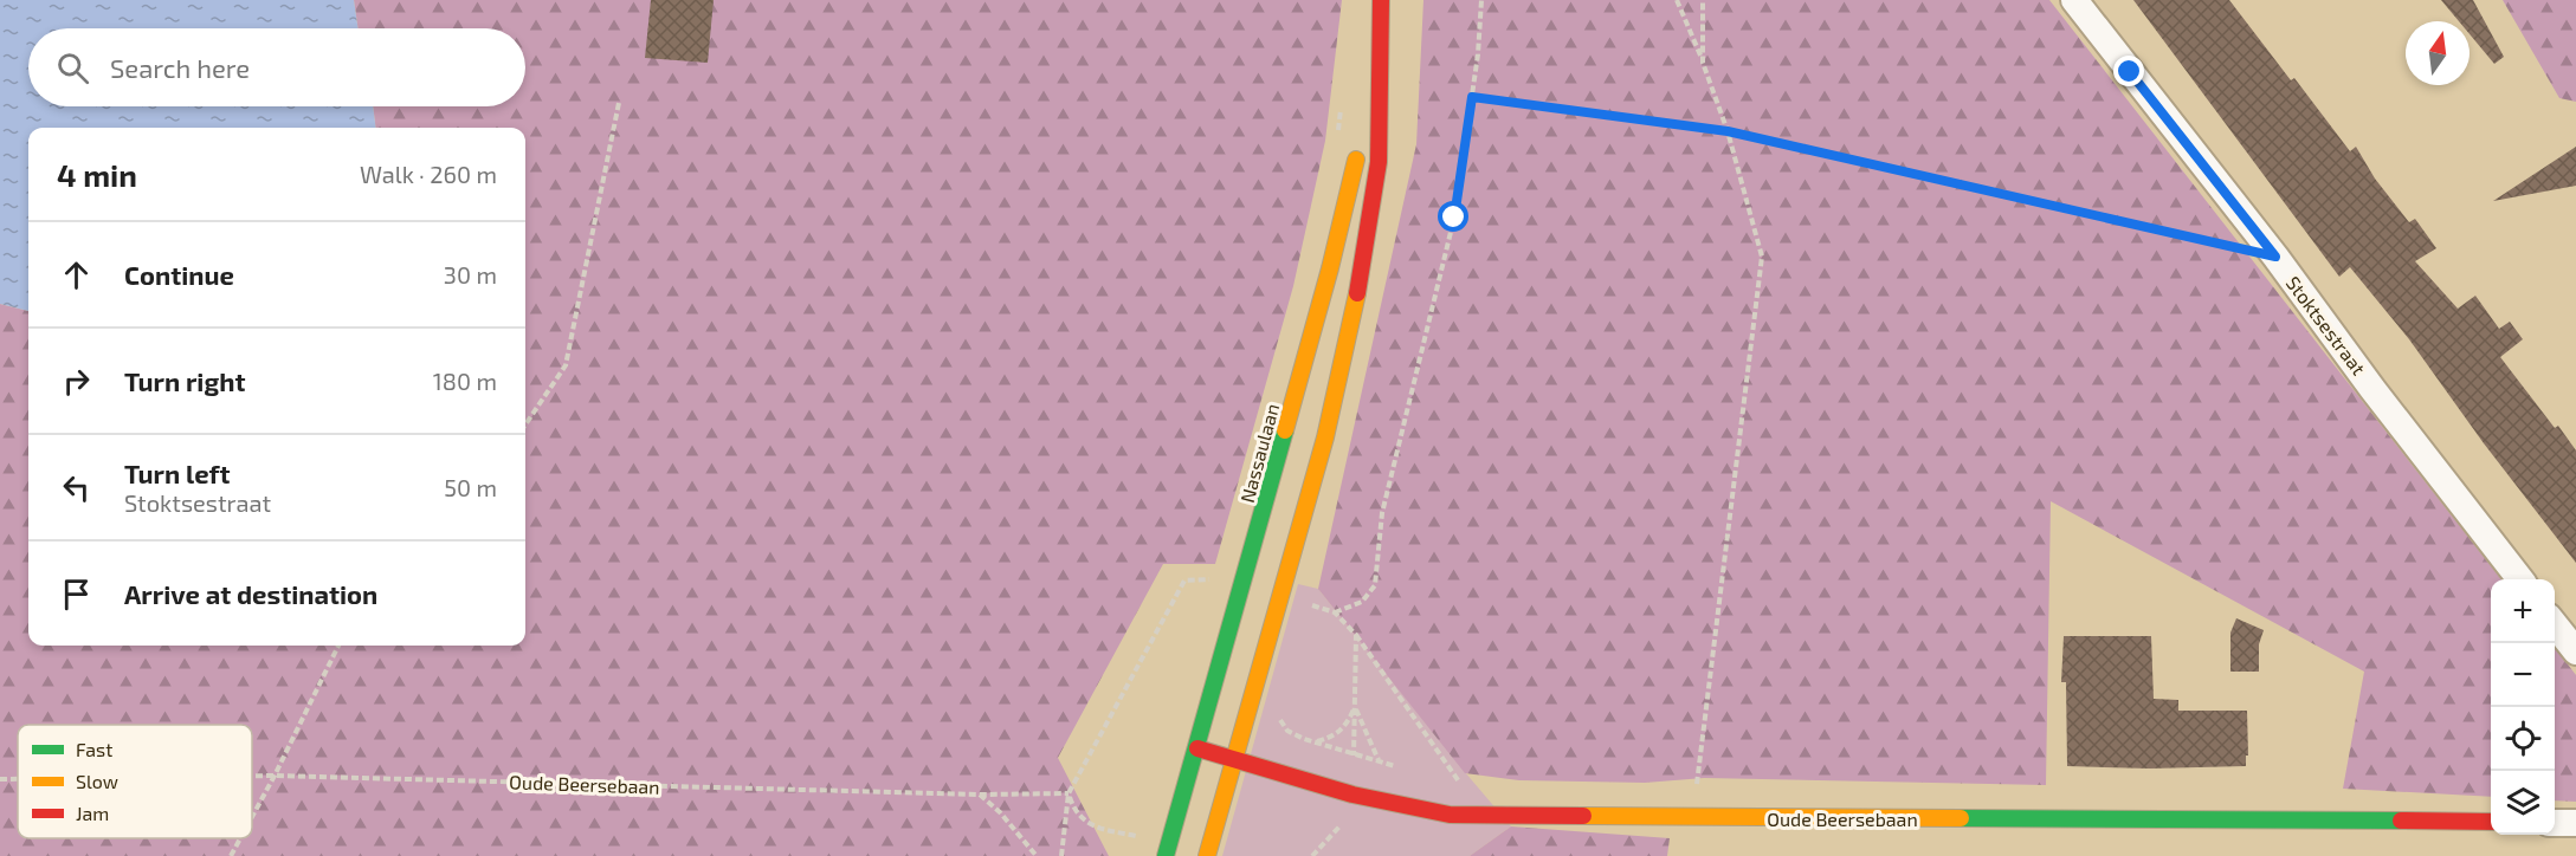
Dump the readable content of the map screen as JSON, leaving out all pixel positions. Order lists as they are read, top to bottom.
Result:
{
  "streets": {
    "main road": ["Nassaulaan", "Oude Beersebaan"],
    "street": ["Stoktsestraat"]
  },
  "crossings": [
    ["Nassaulaan", "Oude Beersebaan"]
  ],
  "legend": ["Fast", "Slow", "Jam"],
  "north": "top",
  "page": {
    "search": "Search here",
    "heading": ["4 min", "Walk · 260 m"],
    "list": [
      ["Continue", "30 m"],
      ["Turn right", "180 m"],
      ["Turn left", "Stoktsestraat", "50 m"],
      "Arrive at destination"
    ],
    "map_buttons": ["+", "−"]
  }
}
